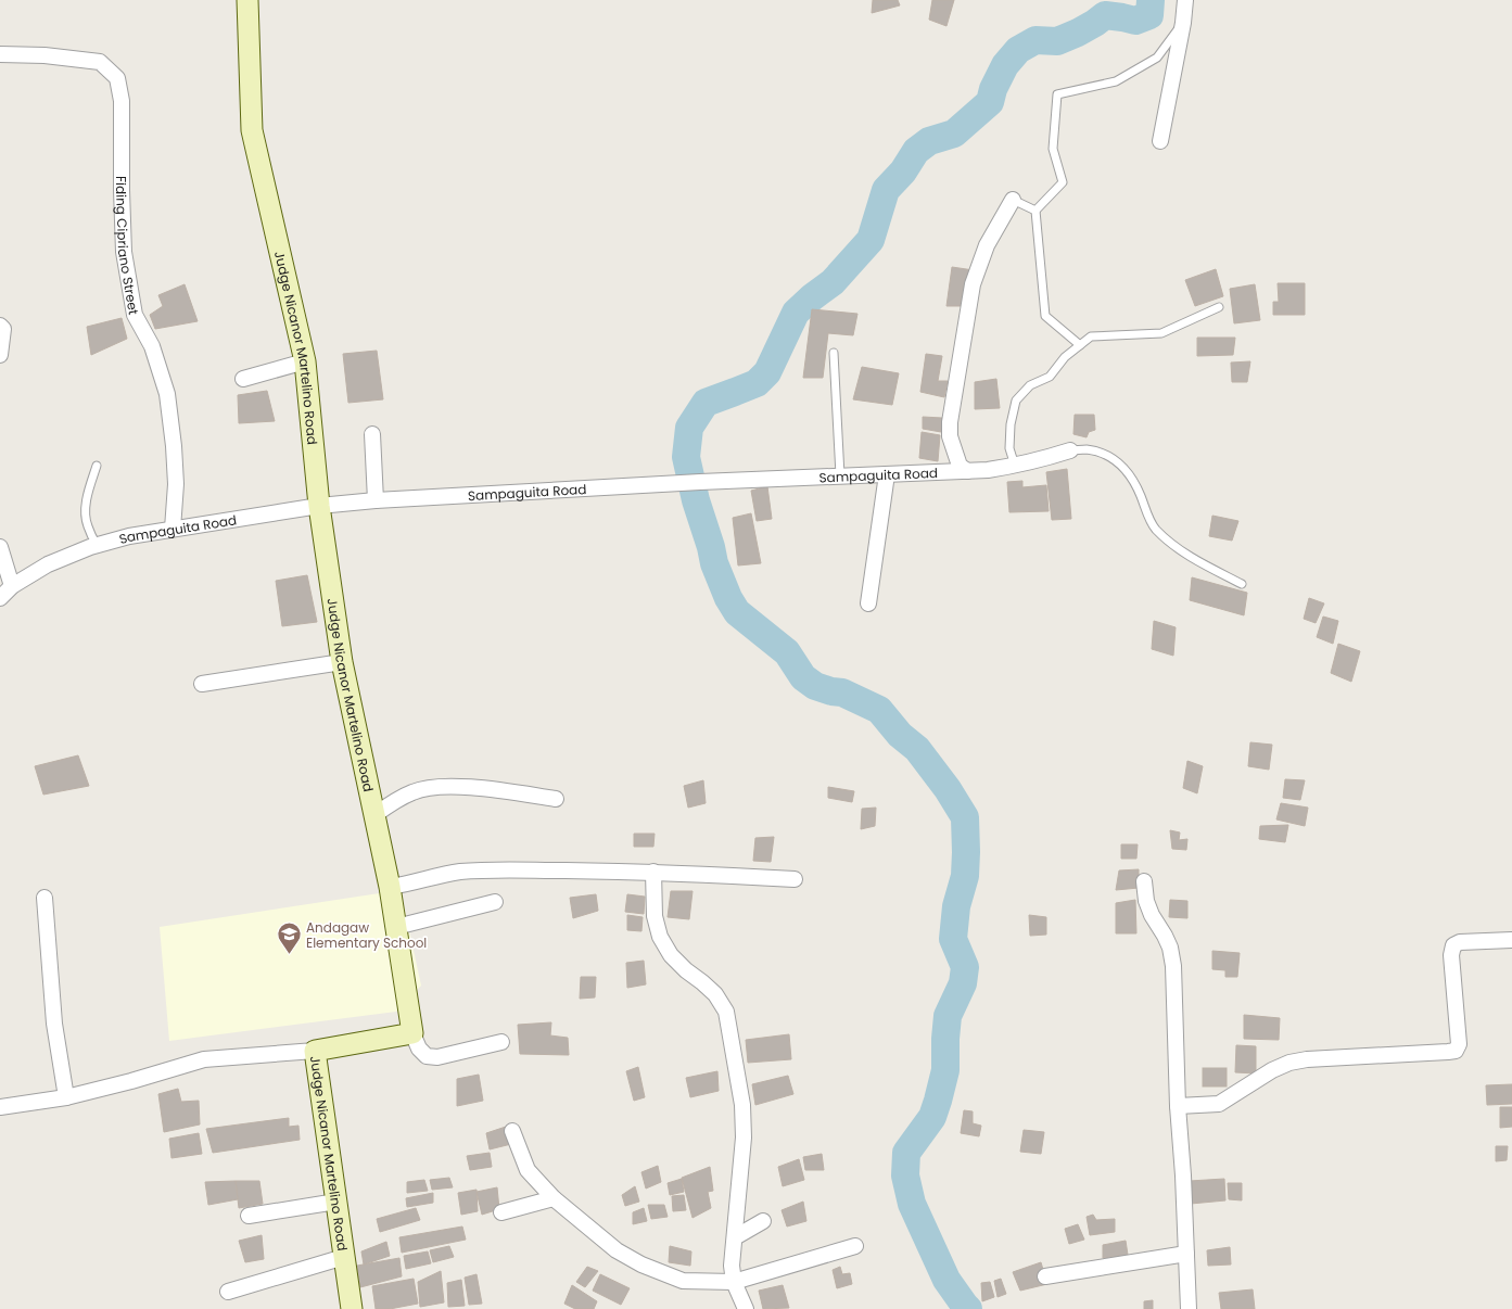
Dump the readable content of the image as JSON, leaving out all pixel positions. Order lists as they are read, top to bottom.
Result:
{
  "streets": {
    "street": ["Fiding Cipriano Street", "Judge Nicanor Martelino Road", "Sampaguita Road"]
  },
  "crossings": [
    ["Fiding Cipriano Street", "Sampaguita Road"],
    ["Judge Nicanor Martelino Road", "Sampaguita Road"]
  ],
  "places": {
    "school or university": ["Andagaw Elementary School"]
  }
}
